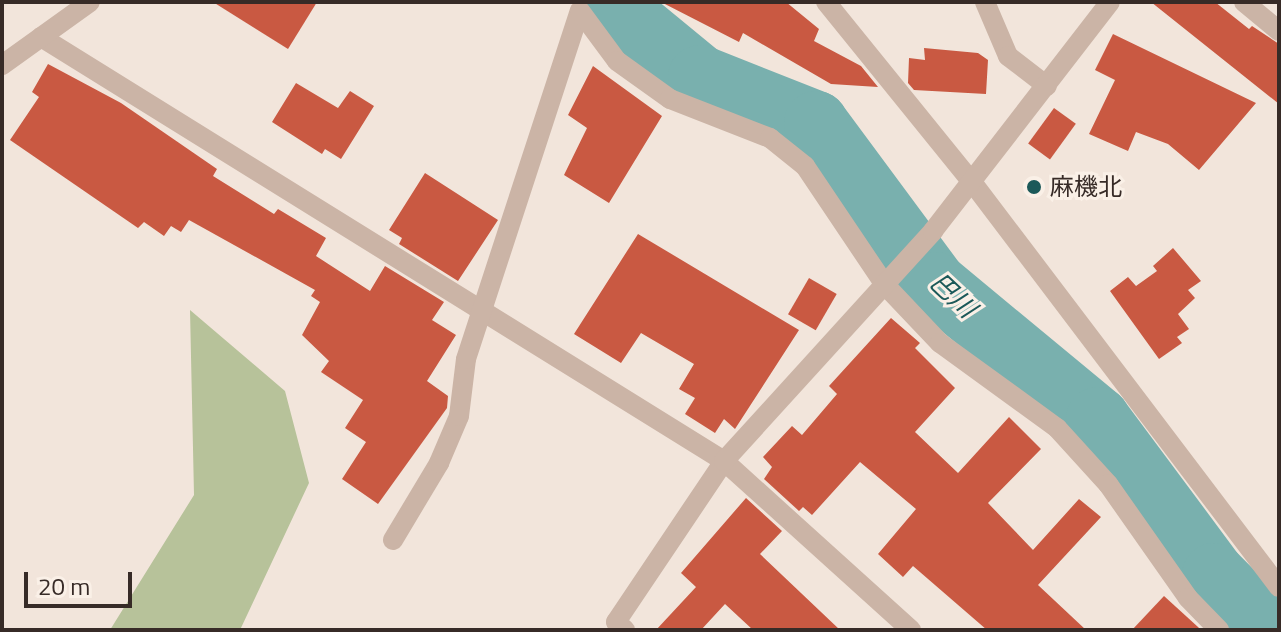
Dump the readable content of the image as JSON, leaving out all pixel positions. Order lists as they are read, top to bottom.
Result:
{
  "water": ["巴川"],
  "places": ["麻機北"],
  "scale_bar": "20 m"
}
